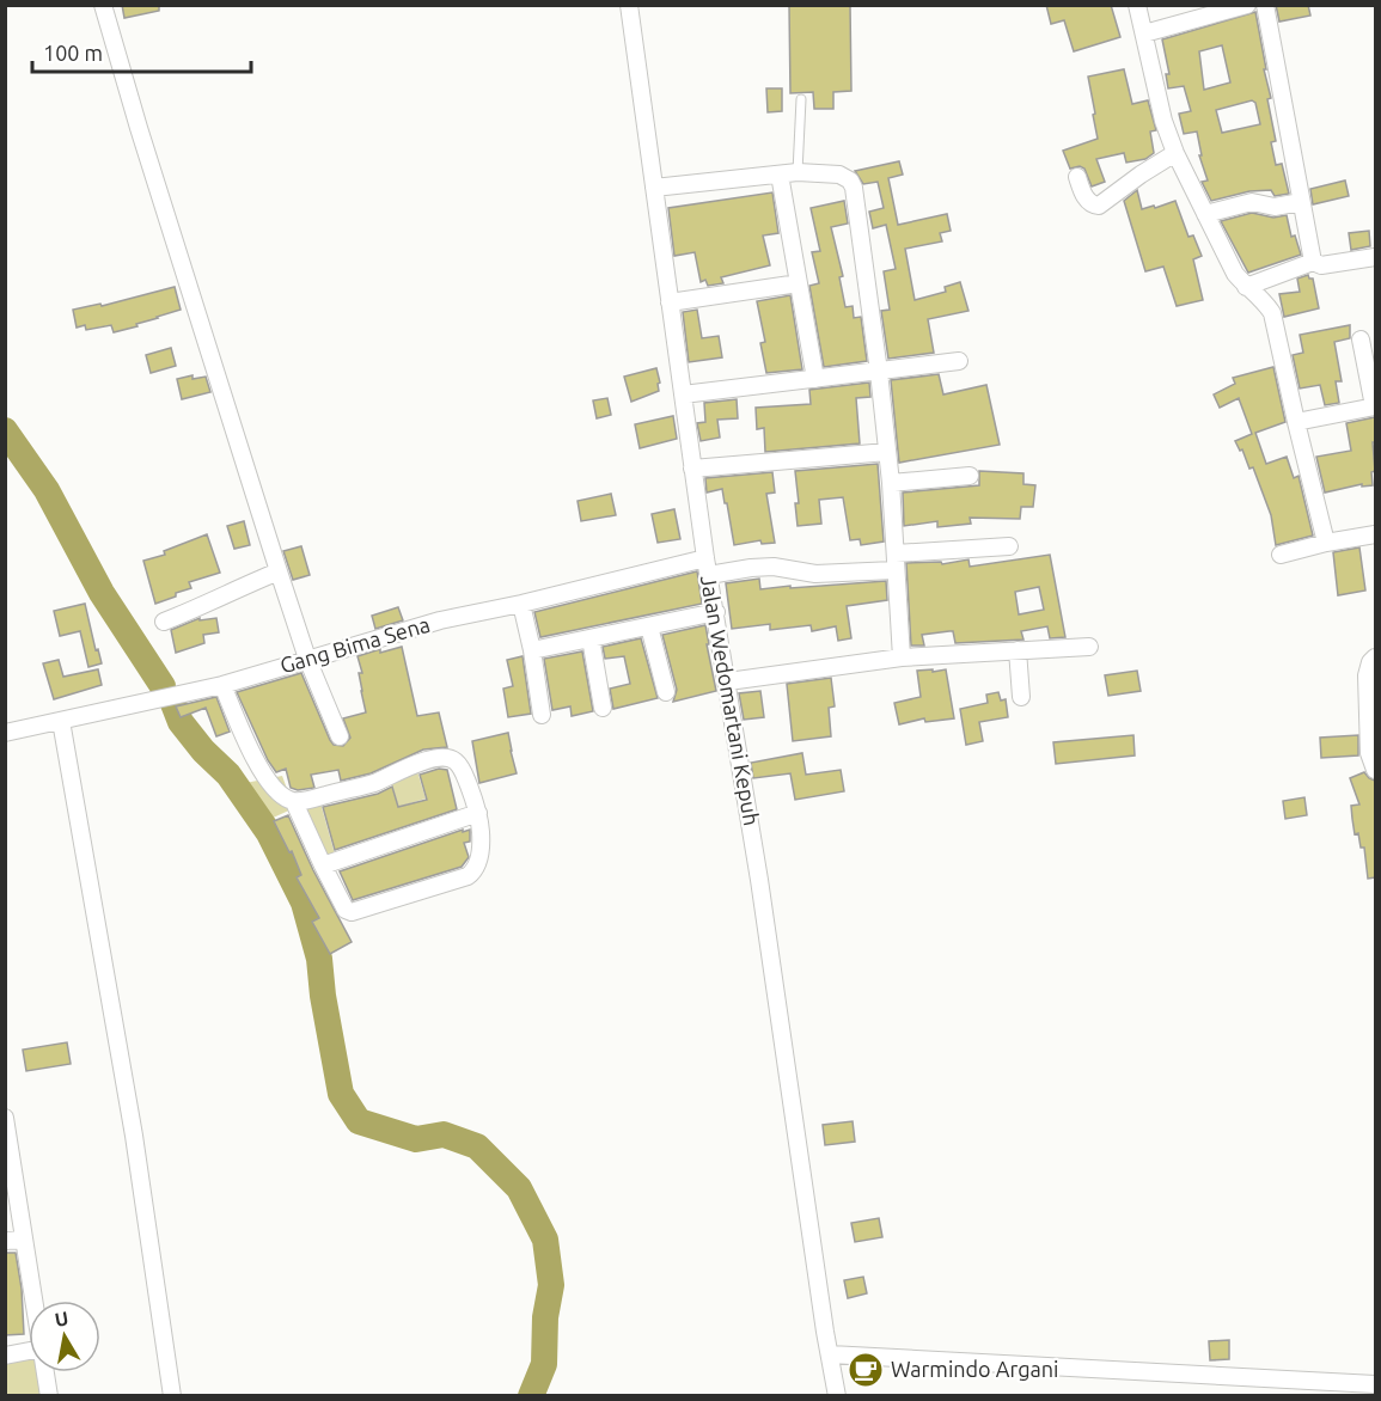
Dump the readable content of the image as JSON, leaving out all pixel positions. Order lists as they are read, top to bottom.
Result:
{
  "streets": {
    "street": ["Gang Bima Sena", "Jalan Wedomartani Kepuh"]
  },
  "crossings": [
    ["Gang Bima Sena", "Jalan Wedomartani Kepuh"]
  ],
  "places": {
    "cafe": ["Warmindo Argani"]
  },
  "scale_bar": "100 m",
  "north": "top"
}
